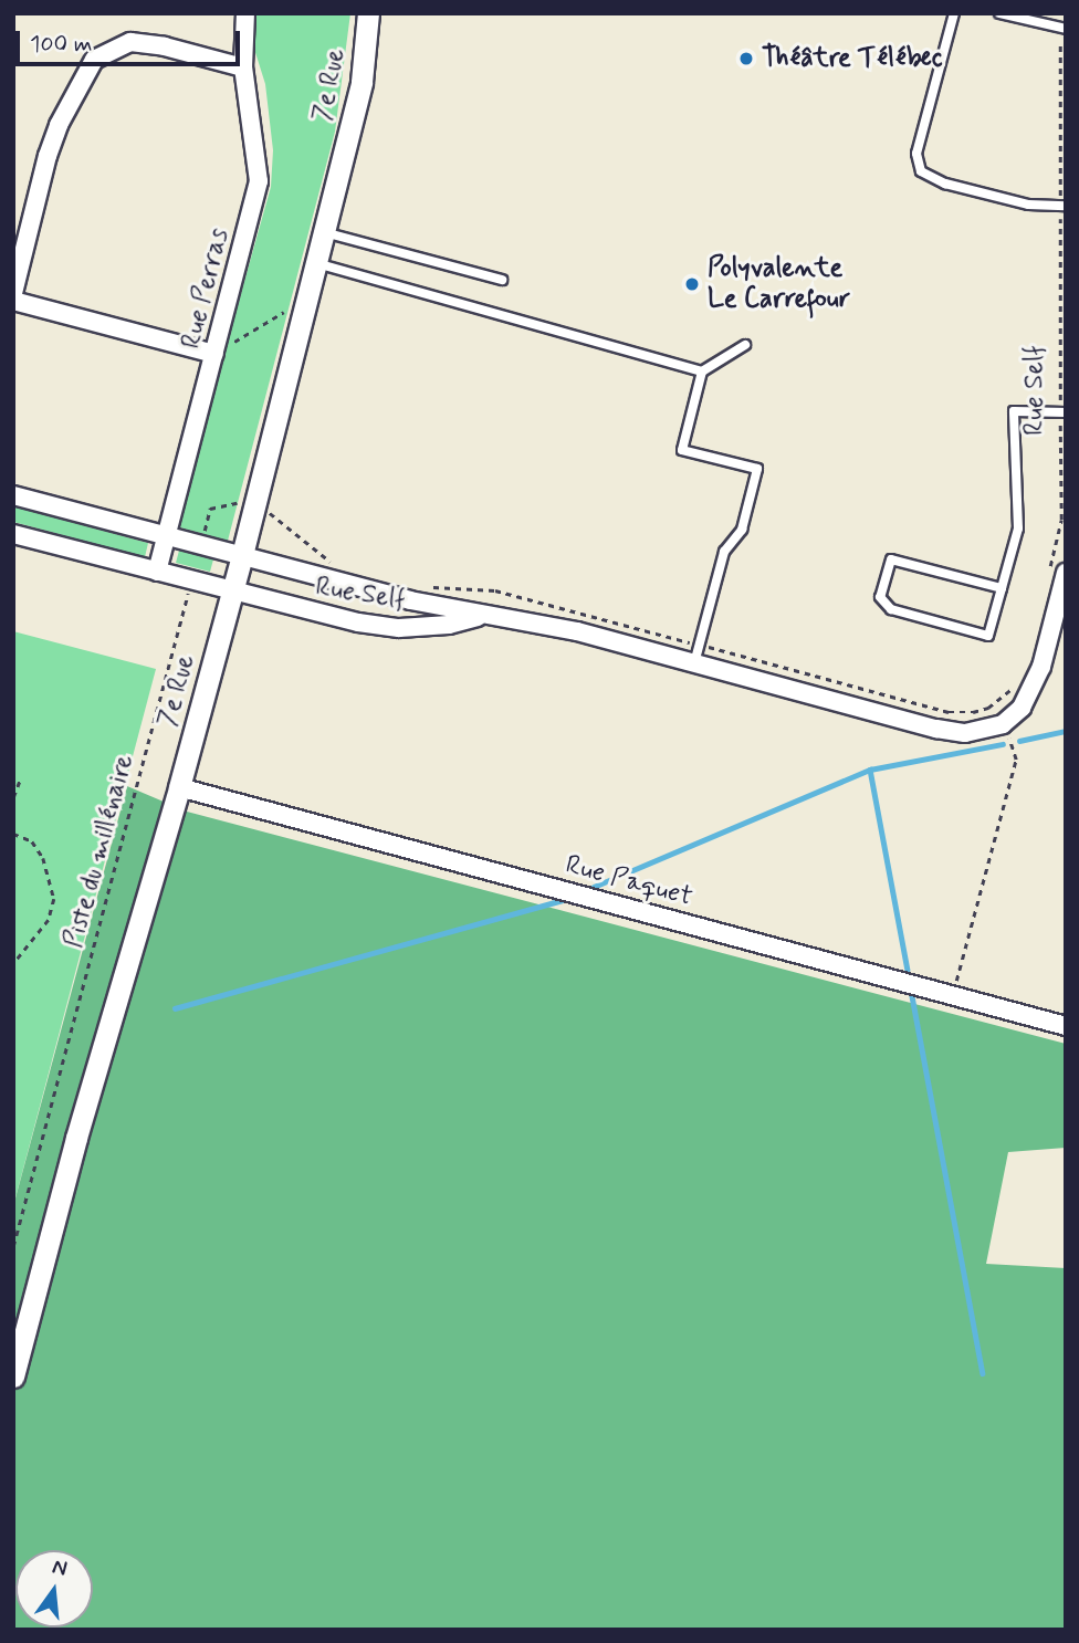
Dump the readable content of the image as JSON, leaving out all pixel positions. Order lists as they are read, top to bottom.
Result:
{
  "streets": {
    "street": [
      "7e Rue",
      "Rue Perras",
      "Rue Self",
      "Rue Paquet"
    ],
    "path": ["Piste du millénaire"]
  },
  "crossings": [
    ["7e Rue", "Rue Self"],
    ["7e Rue", "Rue Paquet"],
    ["Rue Perras", "Rue Self"],
    ["Rue Self", "Piste du millénaire"]
  ],
  "places": ["Théâtre Télébec", "Polyvalente Le Carrefour"],
  "scale_bar": "100 m",
  "north": "top"
}
